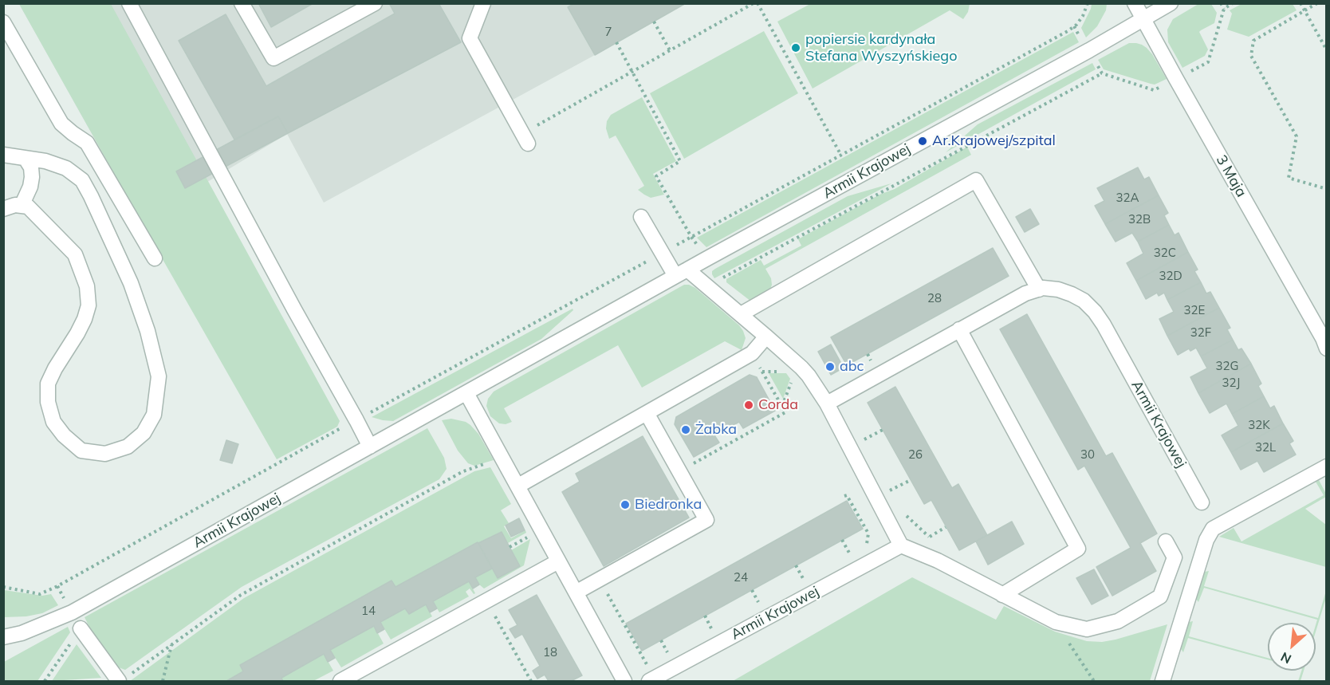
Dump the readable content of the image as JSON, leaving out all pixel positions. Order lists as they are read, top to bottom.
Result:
{
  "streets": {
    "street": ["Armii Krajowej", "3 Maja"]
  },
  "crossings": [
    ["Armii Krajowej", "3 Maja"]
  ],
  "places": [
    "popiersie kardynała Stefana Wyszyńskiego",
    "Ar.Krajowej/szpital",
    "abc",
    "Corda",
    "Żabka",
    "Biedronka"
  ],
  "house_numbers": [
    "7",
    "32A",
    "32B",
    "32C",
    "32D",
    "28",
    "32E",
    "32F",
    "32G",
    "32J",
    "32K",
    "32L",
    "26",
    "30",
    "24",
    "14",
    "18"
  ],
  "north": "bottom left"
}
